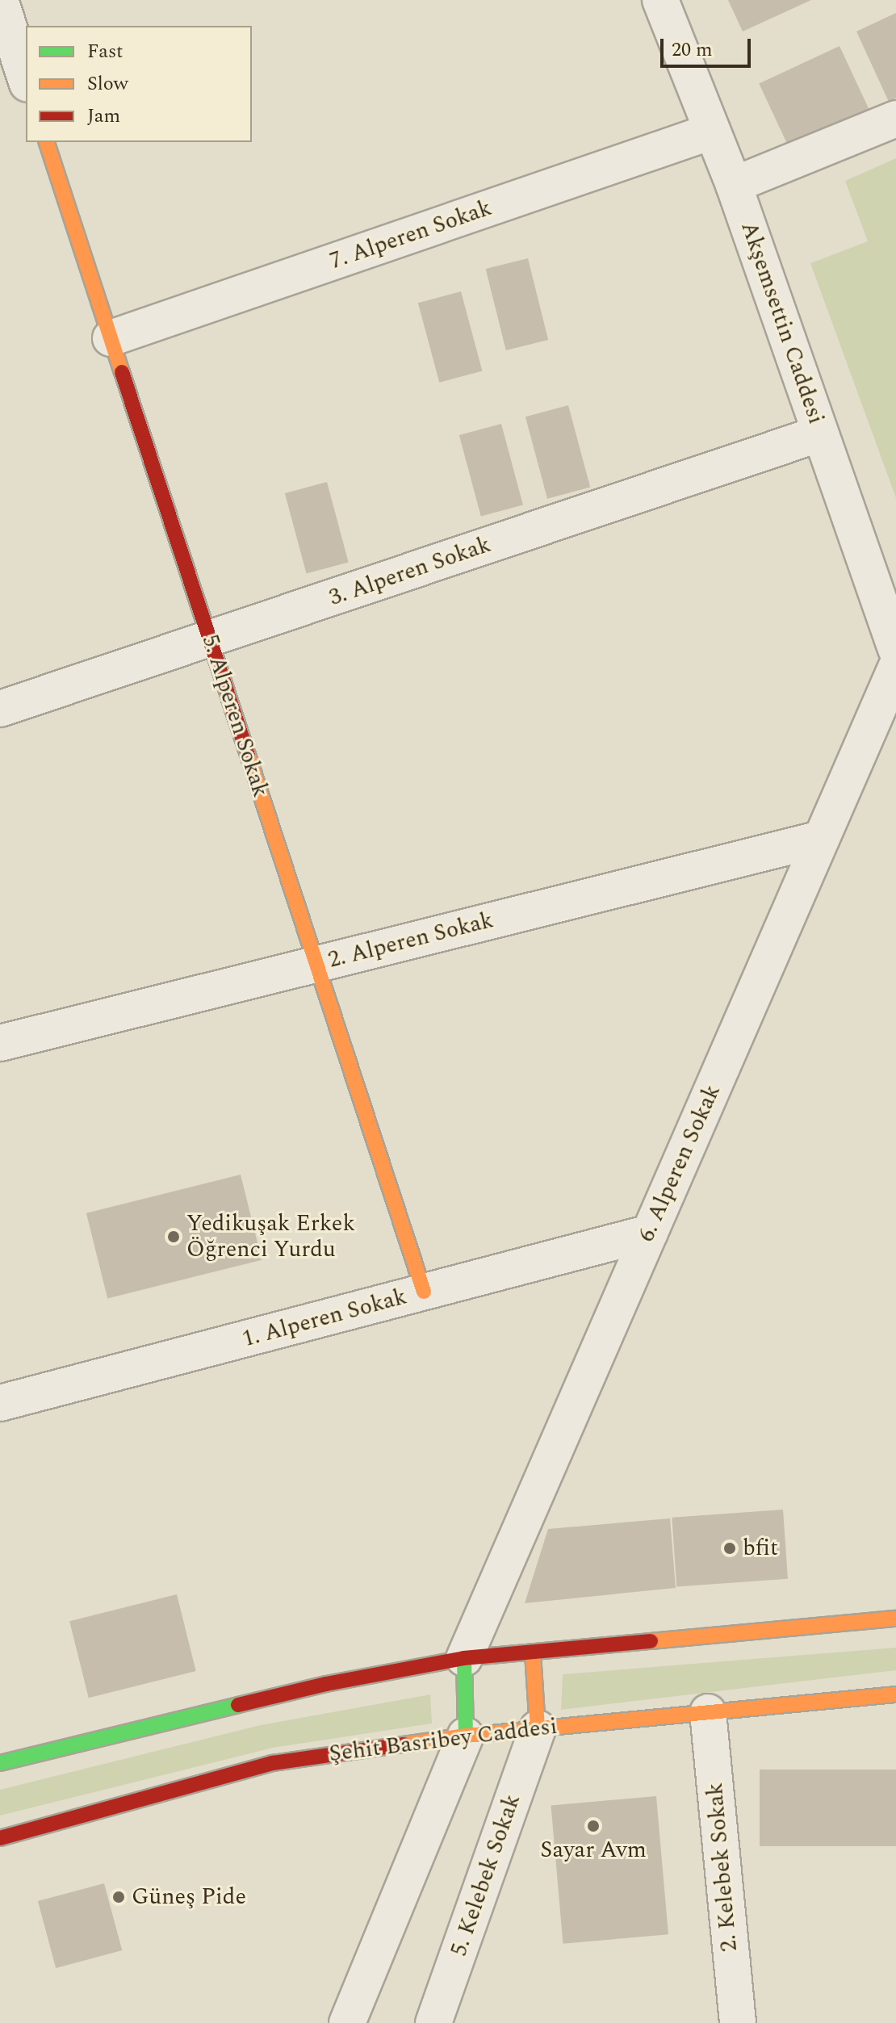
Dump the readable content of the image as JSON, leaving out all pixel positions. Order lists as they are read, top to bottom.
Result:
{
  "streets": {
    "street": [
      "7. Alperen Sokak",
      "Akşemsettin Caddesi",
      "3. Alperen Sokak",
      "5. Alperen Sokak",
      "2. Alperen Sokak",
      "6. Alperen Sokak",
      "1. Alperen Sokak",
      "Şehit Basribey Caddesi",
      "2. Kelebek Sokak",
      "5. Kelebek Sokak"
    ]
  },
  "crossings": [
    ["7. Alperen Sokak", "Akşemsettin Caddesi"],
    ["7. Alperen Sokak", "5. Alperen Sokak"],
    ["Akşemsettin Caddesi", "3. Alperen Sokak"],
    ["3. Alperen Sokak", "5. Alperen Sokak"],
    ["5. Alperen Sokak", "2. Alperen Sokak"],
    ["5. Alperen Sokak", "1. Alperen Sokak"],
    ["2. Alperen Sokak", "6. Alperen Sokak"],
    ["6. Alperen Sokak", "1. Alperen Sokak"],
    ["Şehit Basribey Caddesi", "2. Kelebek Sokak"],
    ["Şehit Basribey Caddesi", "5. Kelebek Sokak"]
  ],
  "places": [
    "Yedikuşak Erkek Öğrenci Yurdu",
    "bfit",
    "Sayar Avm",
    "Güneş Pide"
  ],
  "legend": ["Fast", "Slow", "Jam"],
  "scale_bar": "20 m"
}
